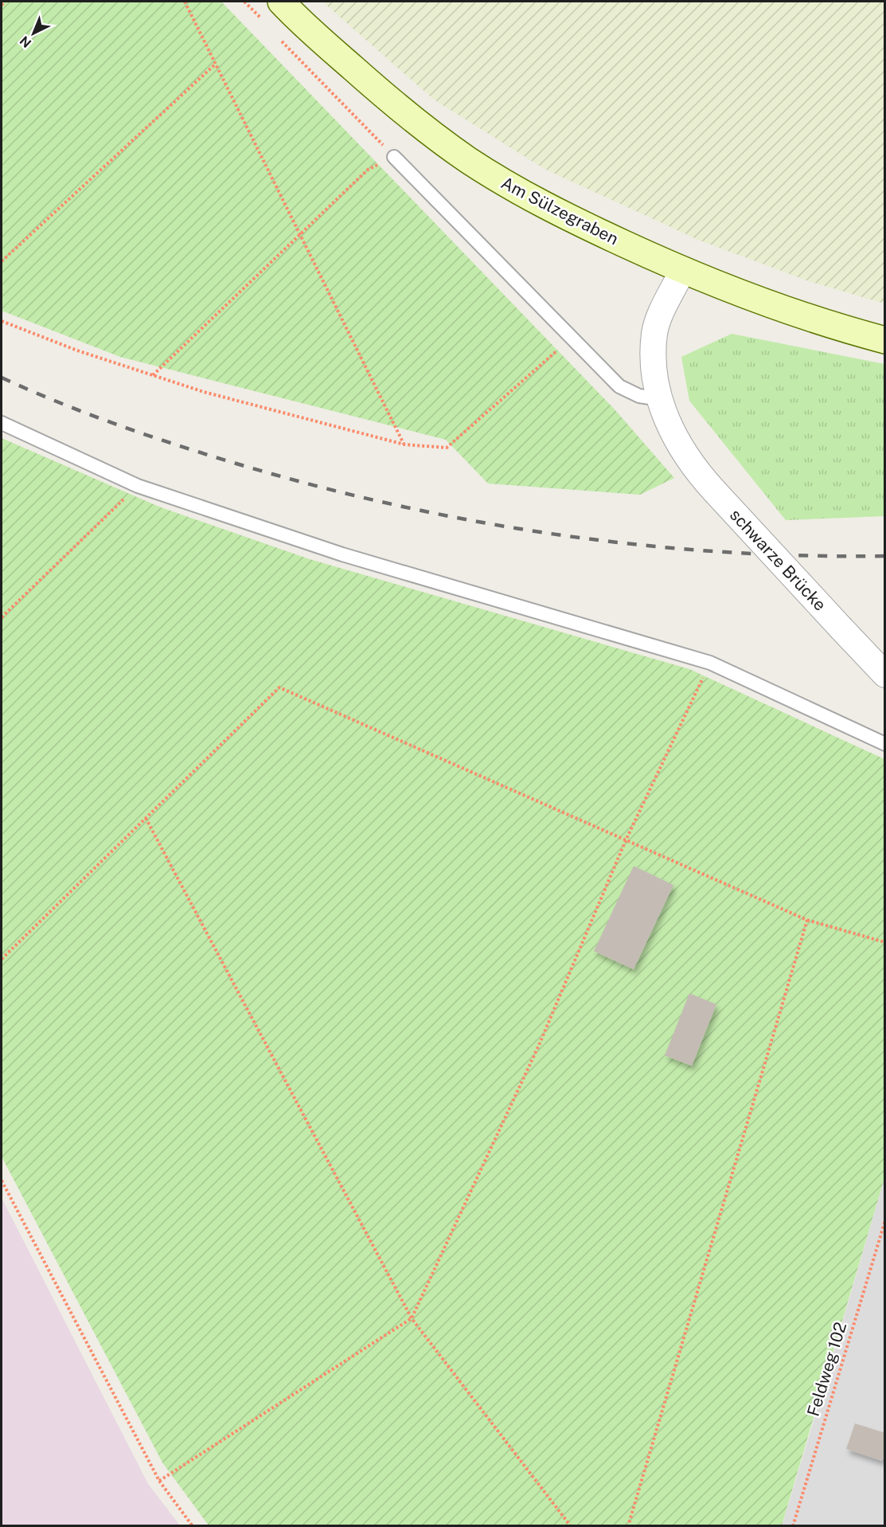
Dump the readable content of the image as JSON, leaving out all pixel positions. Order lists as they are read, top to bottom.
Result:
{
  "streets": {
    "street": ["Am Sülzegraben", "schwarze Brücke"],
    "path": ["Feldweg 102"]
  },
  "crossings": [
    ["Am Sülzegraben", "schwarze Brücke"]
  ],
  "north": "bottom left"
}
